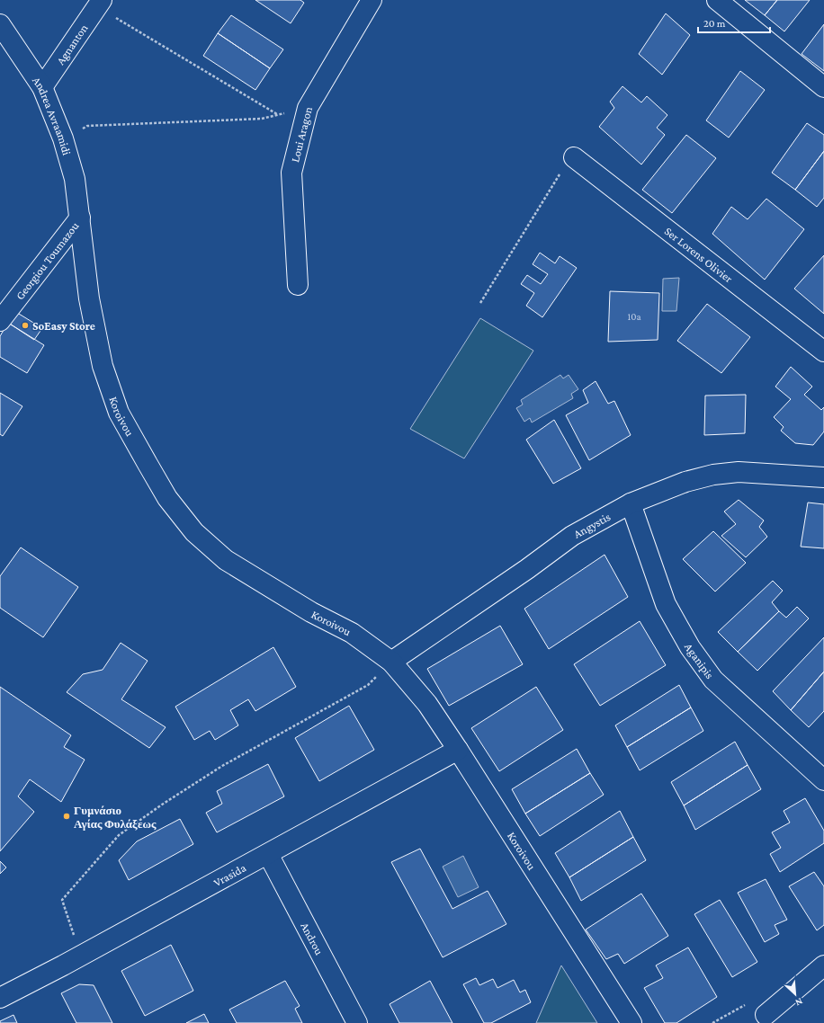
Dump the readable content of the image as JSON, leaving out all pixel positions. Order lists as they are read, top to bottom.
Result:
{
  "streets": {
    "street": [
      "Agnanton",
      "Andrea Avraamidi",
      "Loui Aragon",
      "Ser Lorens Olivier",
      "Georgiou Toumazou",
      "Koroivou",
      "Angystis",
      "Aganipis",
      "Vrasida",
      "Androu"
    ]
  },
  "crossings": [
    ["Agnanton", "Andrea Avraamidi"],
    ["Andrea Avraamidi", "Georgiou Toumazou"],
    ["Andrea Avraamidi", "Koroivou"],
    ["Georgiou Toumazou", "Koroivou"],
    ["Koroivou", "Angystis"],
    ["Koroivou", "Vrasida"],
    ["Angystis", "Aganipis"],
    ["Vrasida", "Androu"]
  ],
  "places": ["SoEasy Store", "Γυμνάσιο Αγίας Φυλάξεως"],
  "house_numbers": ["10a"],
  "scale_bar": "20 m",
  "north": "bottom right"
}
